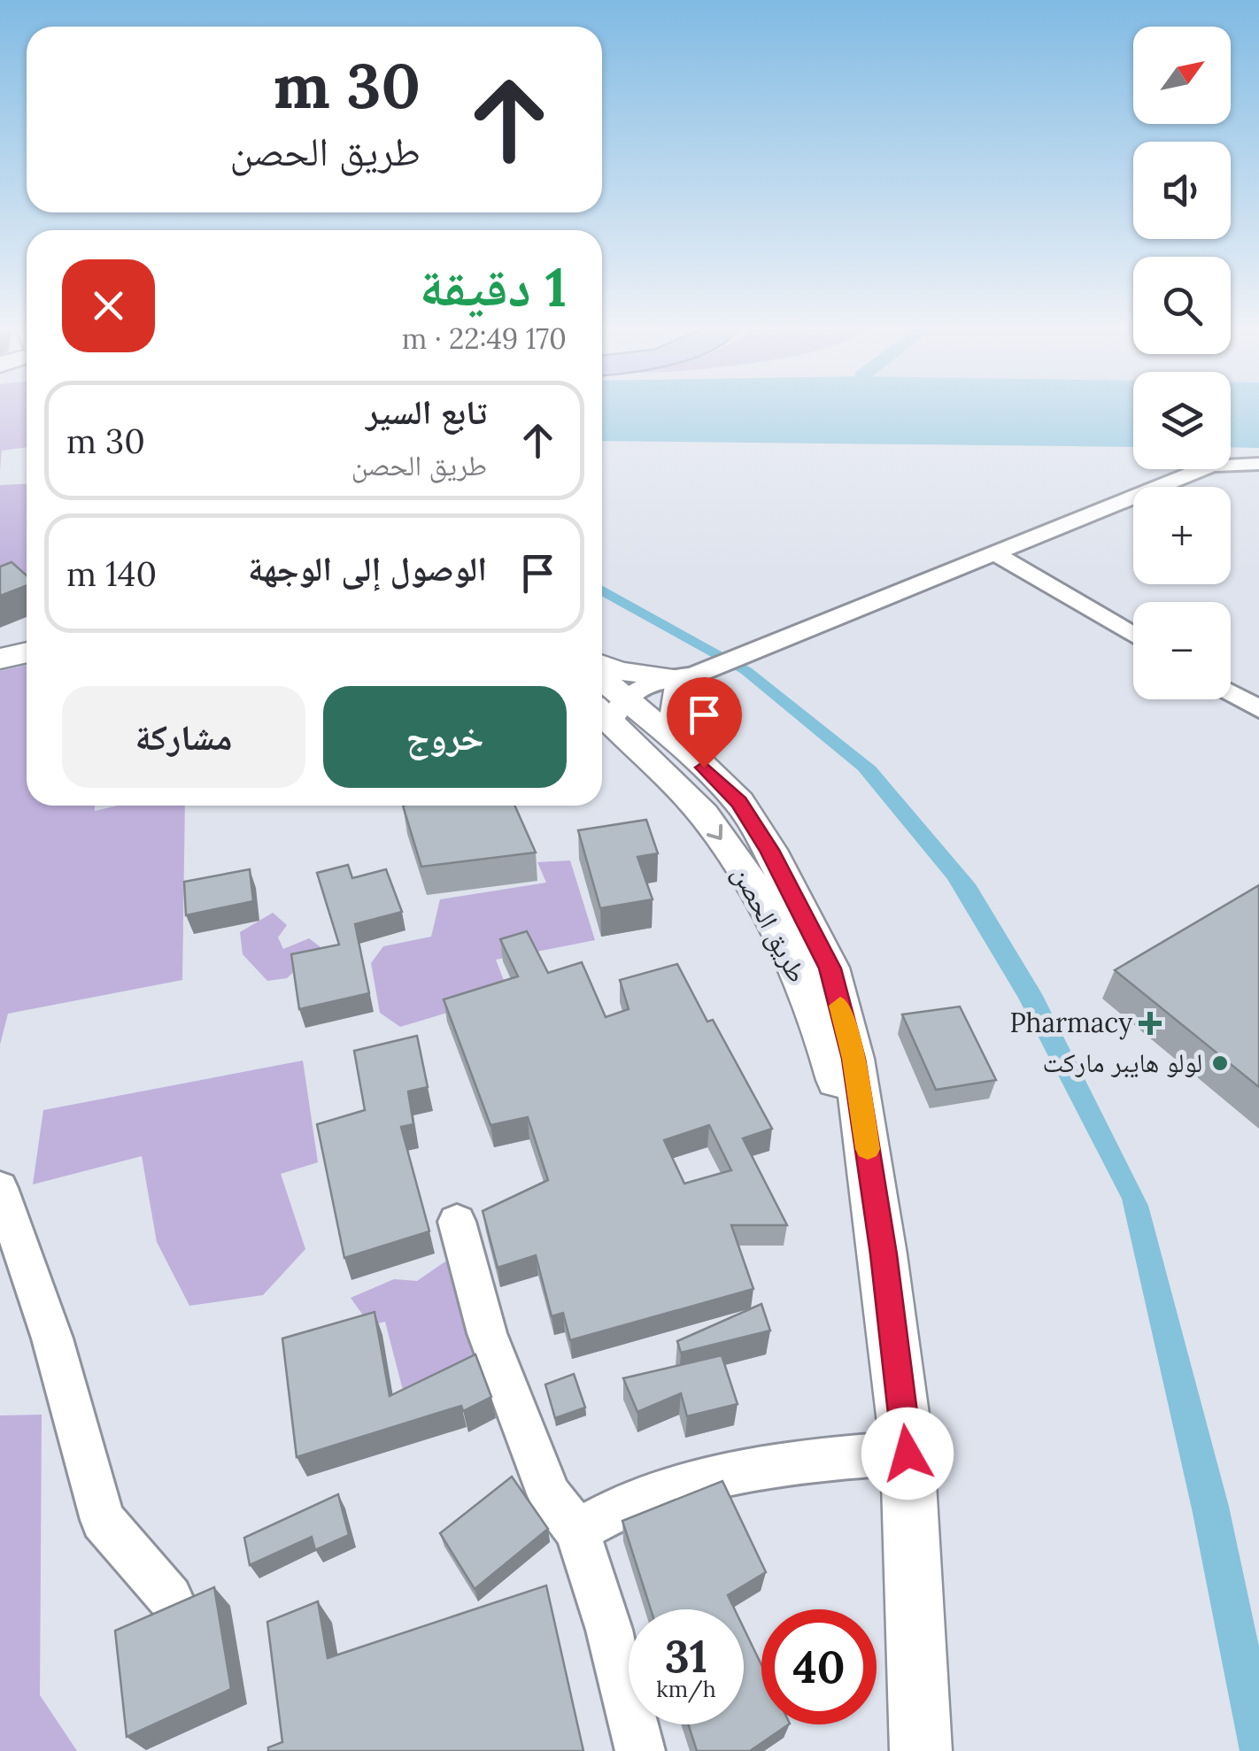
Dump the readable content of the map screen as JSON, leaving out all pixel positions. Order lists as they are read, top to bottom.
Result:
{
  "streets": {
    "street": ["طريق الحصن"]
  },
  "places": {
    "health": ["Pharmacy"],
    "other": ["لولو هايبر ماركت"]
  },
  "north": "top right",
  "page": {
    "map_buttons": ["+", "−"],
    "turn": ["30 m", "طريق الحصن"],
    "heading": ["1 دقيقة", "170 m · 22:49"],
    "list": [
      {
        "name": "تابع السير",
        "note": "طريق الحصن",
        "value": "30 m"
      },
      {
        "name": "الوصول إلى الوجهة",
        "value": "140 m"
      }
    ],
    "buttons": ["خروج", "مشاركة"],
    "speed": "31 km/h",
    "limit": "40"
  }
}
